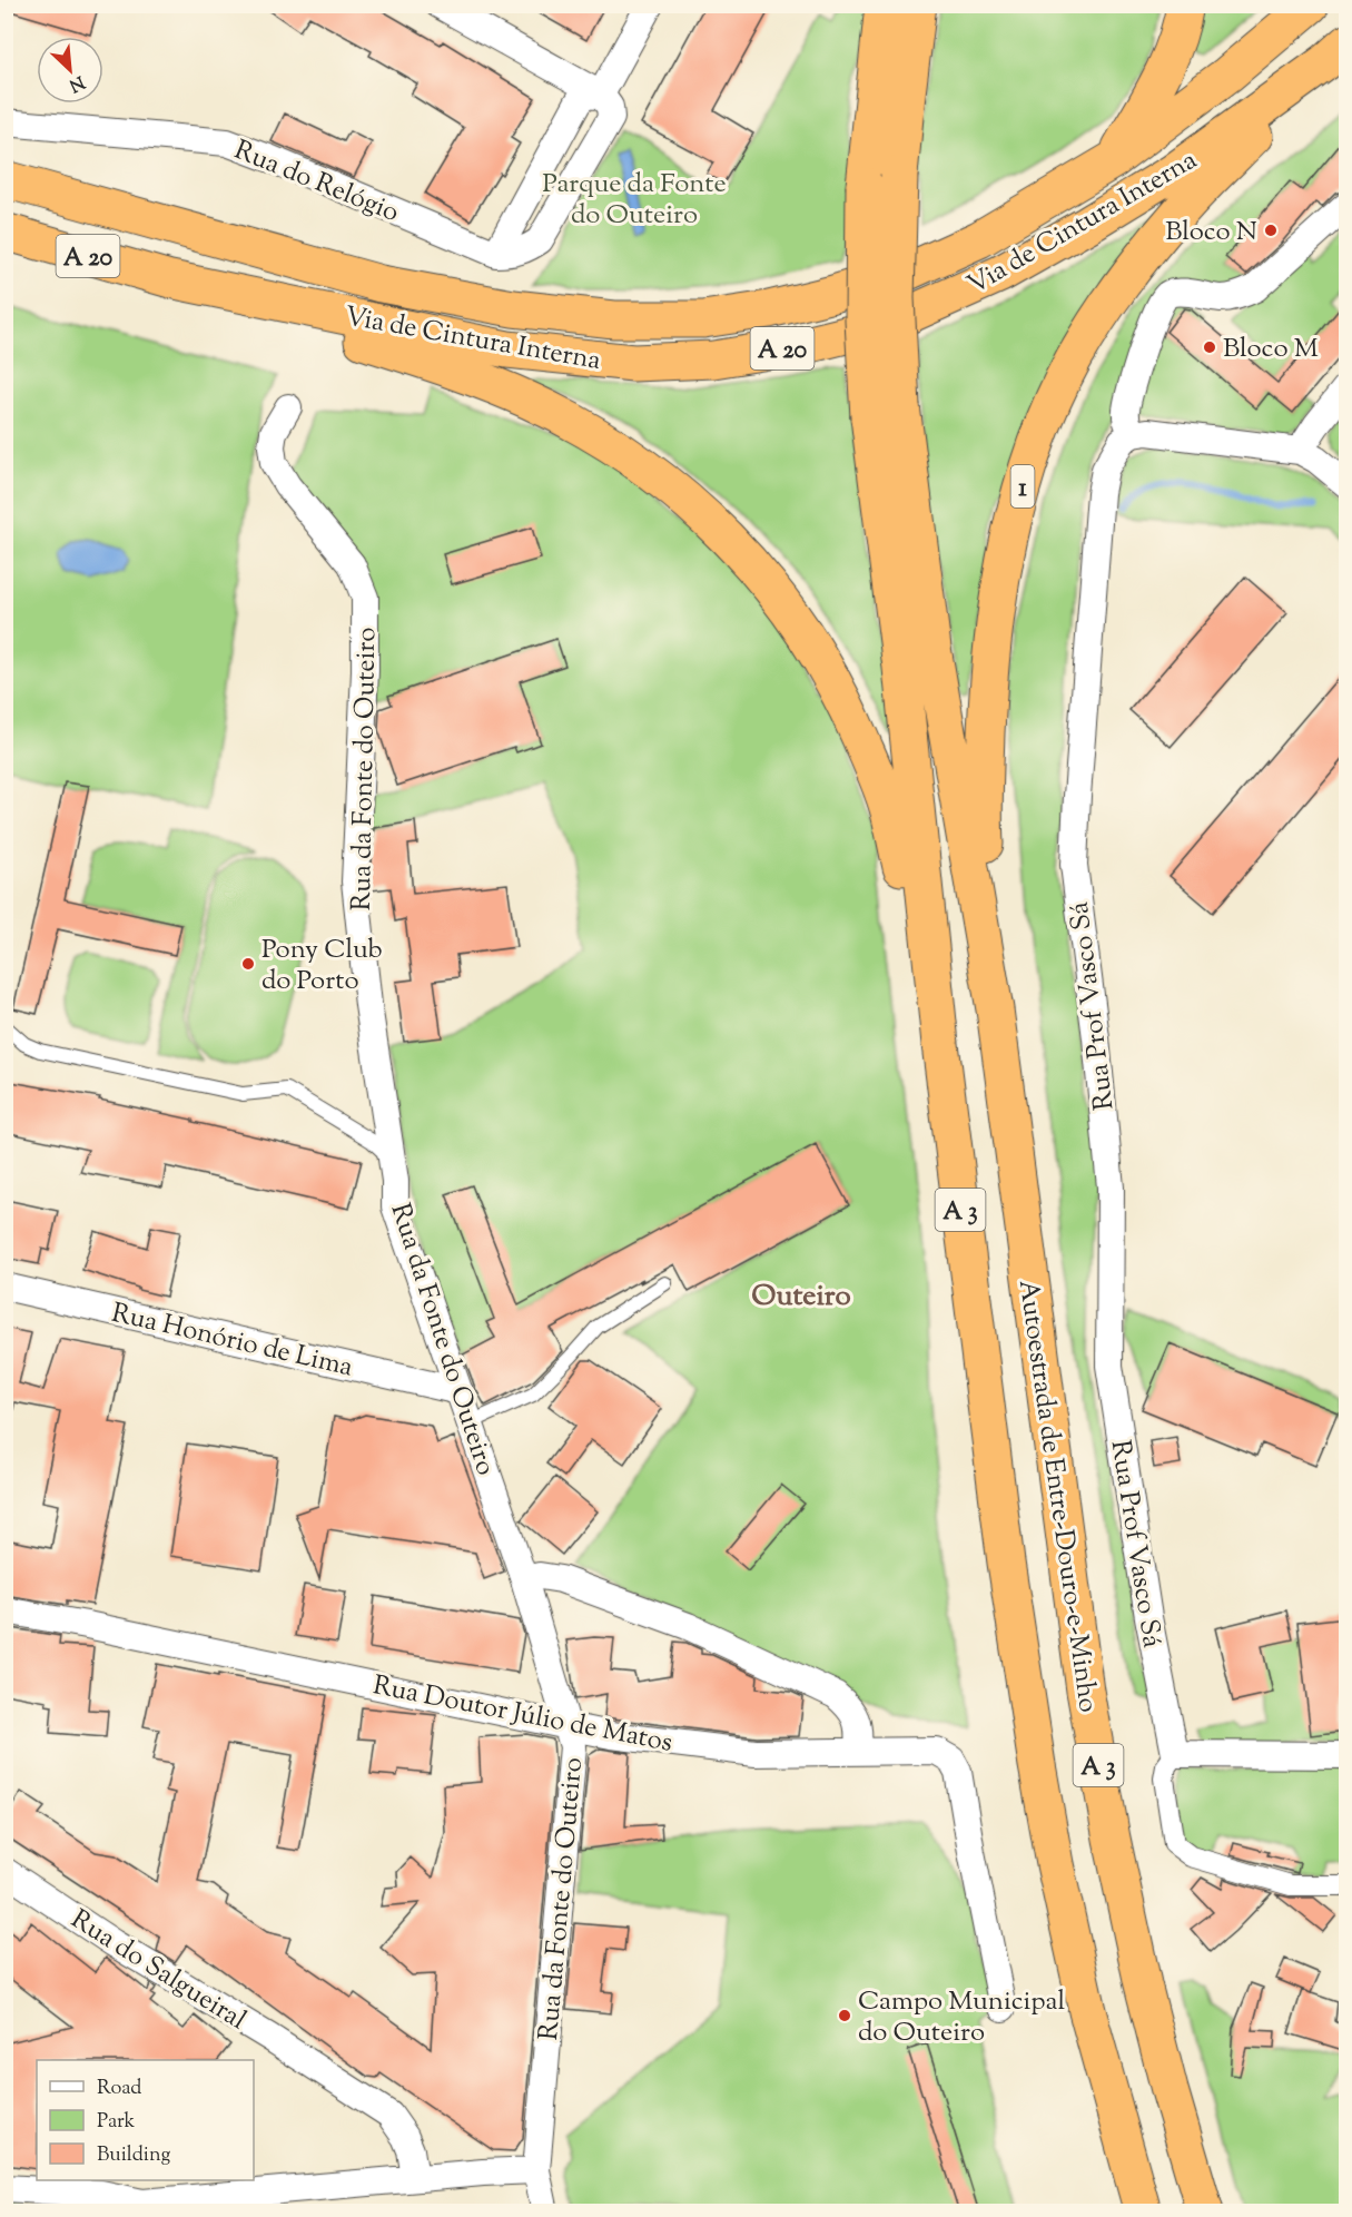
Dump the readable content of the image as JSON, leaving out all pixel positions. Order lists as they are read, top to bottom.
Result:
{
  "streets": {
    "highway": [
      "Via de Cintura Interna",
      "A 20",
      "1",
      "A 3",
      "Autoestrada de Entre-Douro-e-Minho"
    ],
    "street": [
      "Rua do Relógio",
      "Rua da Fonte do Outeiro",
      "Rua Prof Vasco Sá",
      "Rua Honório de Lima",
      "Rua Doutor Júlio de Matos",
      "Rua do Salgueiral"
    ]
  },
  "crossings": [
    ["Via de Cintura Interna", "1"],
    ["1", "Autoestrada de Entre-Douro-e-Minho"],
    ["Rua da Fonte do Outeiro", "Rua Honório de Lima"],
    ["Rua da Fonte do Outeiro", "Rua Doutor Júlio de Matos"]
  ],
  "districts": ["Outeiro"],
  "parks": ["Parque da Fonte do Outeiro"],
  "places": [
    "Bloco N",
    "Bloco M",
    "Pony Club do Porto",
    "Campo Municipal do Outeiro"
  ],
  "legend": ["Road", "Park", "Building"],
  "north": "bottom right"
}
